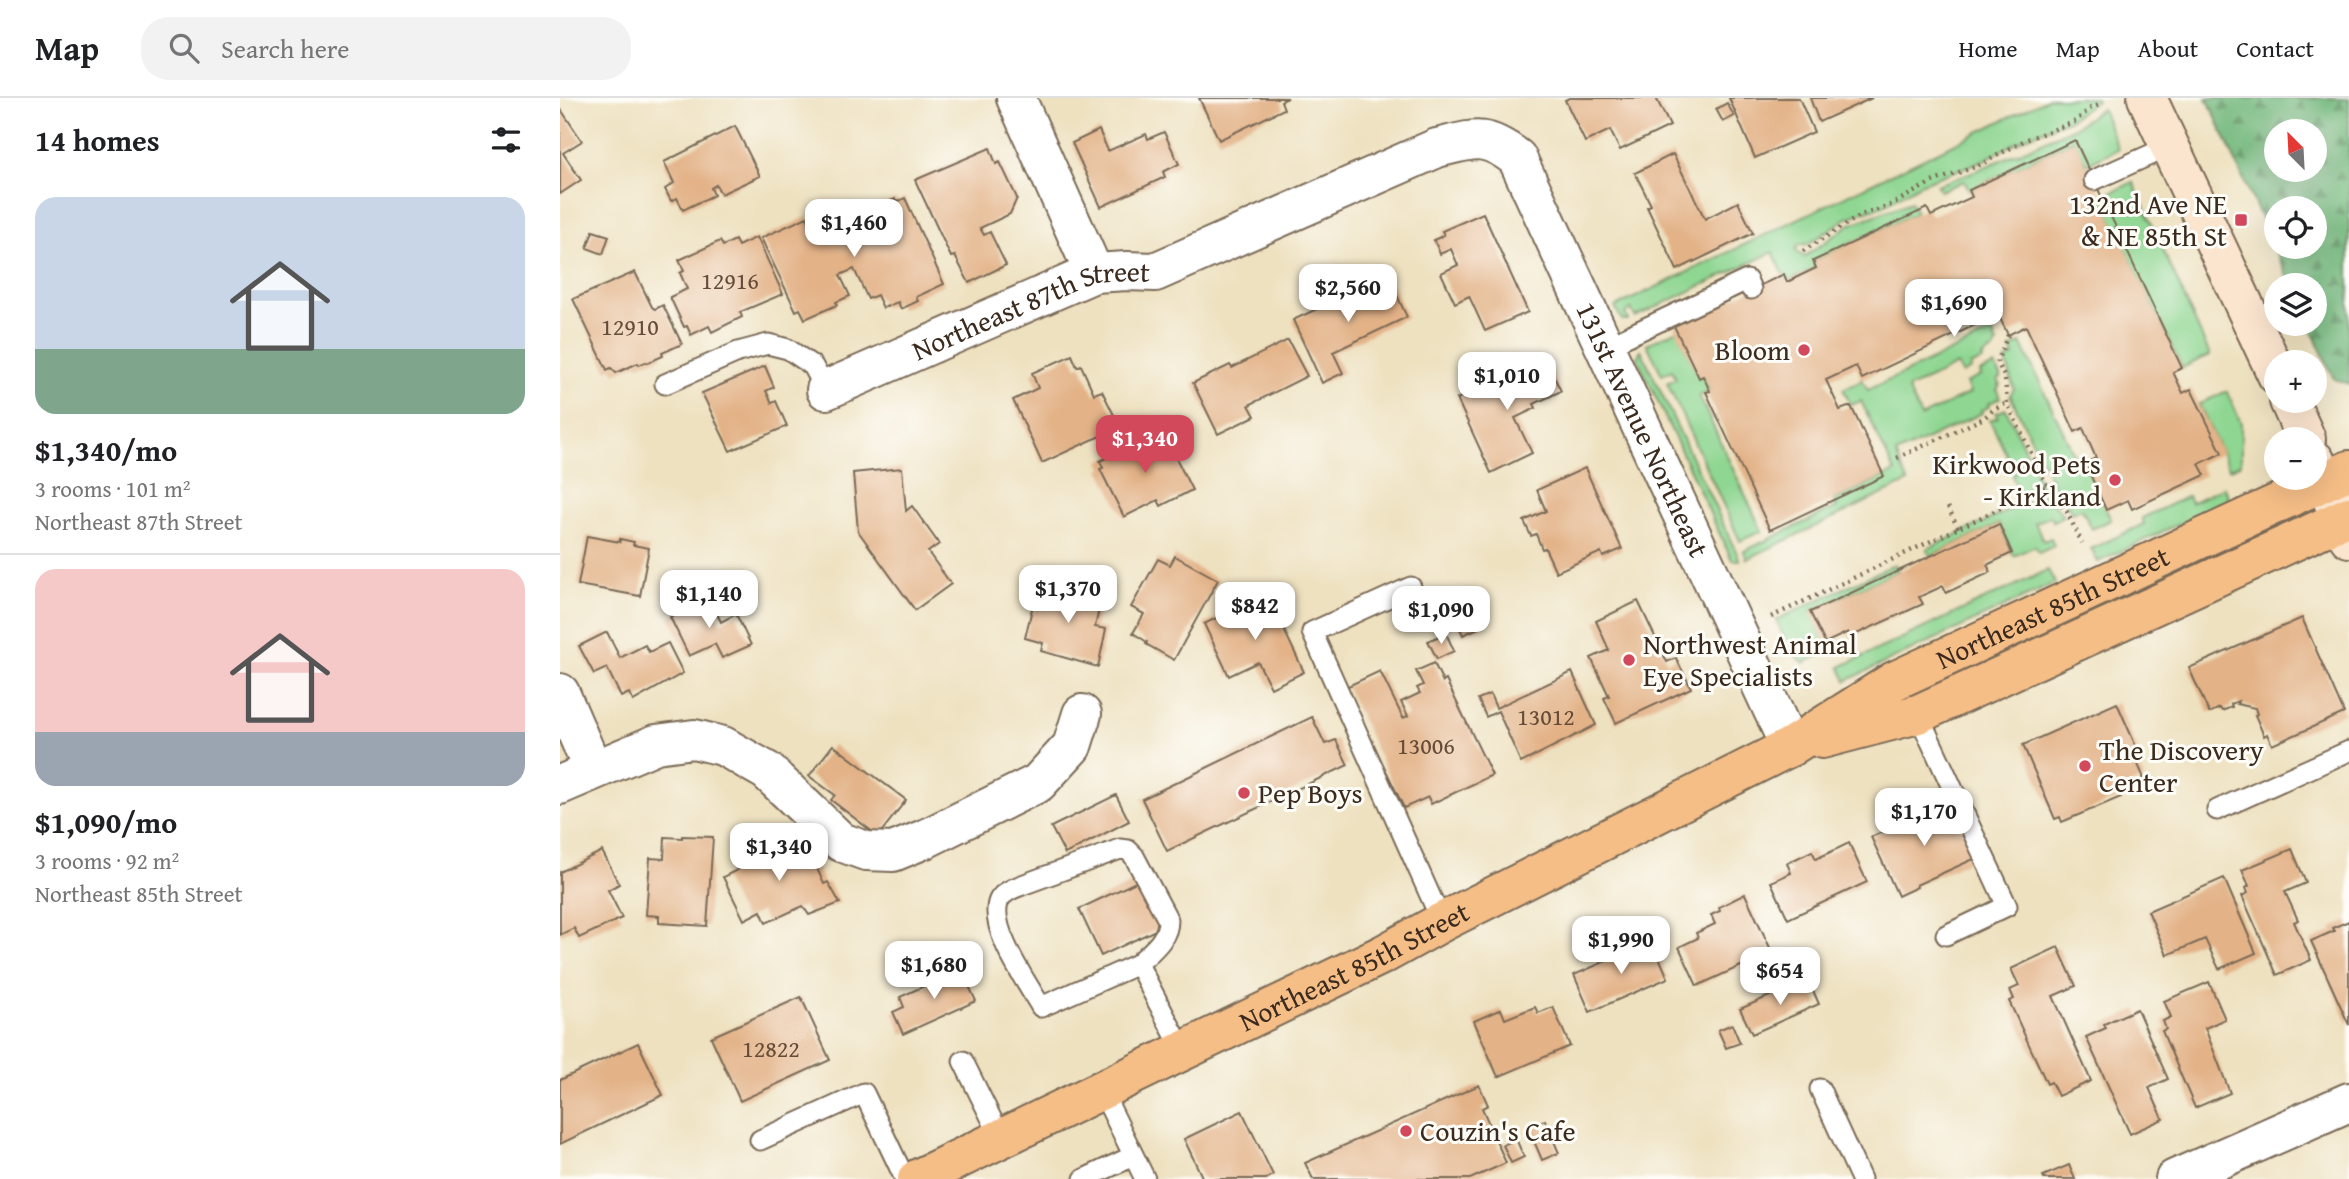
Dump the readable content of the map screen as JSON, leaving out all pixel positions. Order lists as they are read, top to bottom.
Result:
{
  "streets": {
    "main road": ["Northeast 85th Street"],
    "street": ["Northeast 87th Street", "131st Avenue Northeast"]
  },
  "crossings": [
    ["Northeast 87th Street", "131st Avenue Northeast"],
    ["131st Avenue Northeast", "Northeast 85th Street"]
  ],
  "places": {
    "transit": ["132nd Ave NE & NE 85th St"],
    "other": [
      "Bloom",
      "Kirkwood Pets - Kirkland",
      "Northwest Animal Eye Specialists",
      "The Discovery Center",
      "Pep Boys",
      "Couzin's Cafe"
    ]
  },
  "house_numbers": [
    "12916",
    "12910",
    "13012",
    "13006",
    "12822"
  ],
  "north": "top left",
  "page": {
    "header": "Map",
    "search": "Search here",
    "nav": [
      "Home",
      "Map",
      "About",
      "Contact"
    ],
    "heading": "14 homes",
    "map_buttons": ["+", "−"],
    "list": [
      {
        "name": "$1,340/mo",
        "note": "3 rooms · 101 m² · Northeast 87th Street"
      },
      {
        "name": "$1,090/mo",
        "note": "3 rooms · 92 m² · Northeast 85th Street"
      }
    ],
    "price": [
      "$1,460",
      "$2,560",
      "$1,690",
      "$1,010",
      "$1,340",
      "$1,370",
      "$1,140",
      "$842",
      "$1,090",
      "$1,170",
      "$1,340",
      "$1,990",
      "$1,680",
      "$654"
    ]
  }
}
